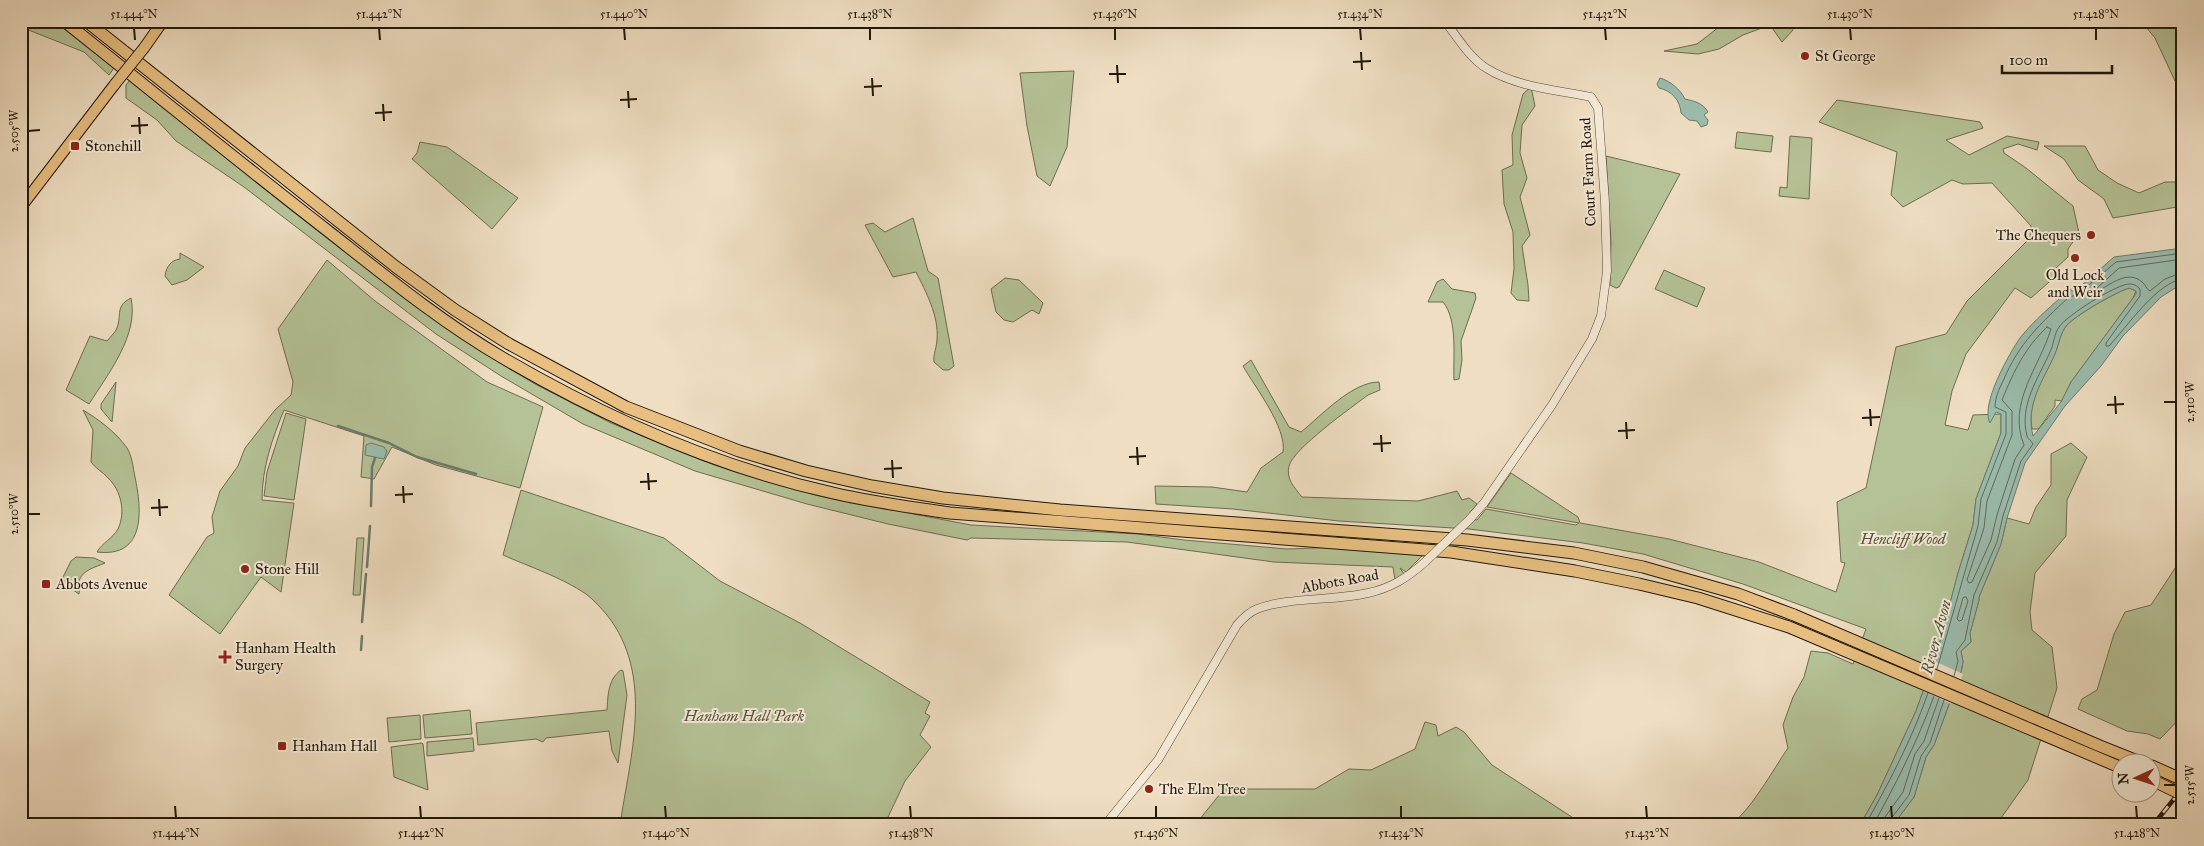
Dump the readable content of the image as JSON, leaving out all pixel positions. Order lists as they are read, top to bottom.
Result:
{
  "streets": {
    "street": ["Court Farm Road", "Abbots Road"]
  },
  "crossings": [
    ["Court Farm Road", "Abbots Road"]
  ],
  "water": ["River Avon"],
  "parks": ["Hencliff Wood", "Hanham Hall Park"],
  "places": {
    "other": [
      "St George",
      "The Chequers",
      "Old Lock and Weir",
      "Stone Hill",
      "The Elm Tree"
    ],
    "transit": ["Stonehill", "Abbots Avenue", "Hanham Hall"],
    "health": ["Hanham Health Surgery"]
  },
  "scale_bar": "100 m",
  "north": "left",
  "coordinates": [
    "51.444°N",
    "51.442°N",
    "51.440°N",
    "51.438°N",
    "51.436°N",
    "51.434°N",
    "51.432°N",
    "51.430°N",
    "51.428°N",
    "2.505°W",
    "2.510°W",
    "2.515°W"
  ]
}
